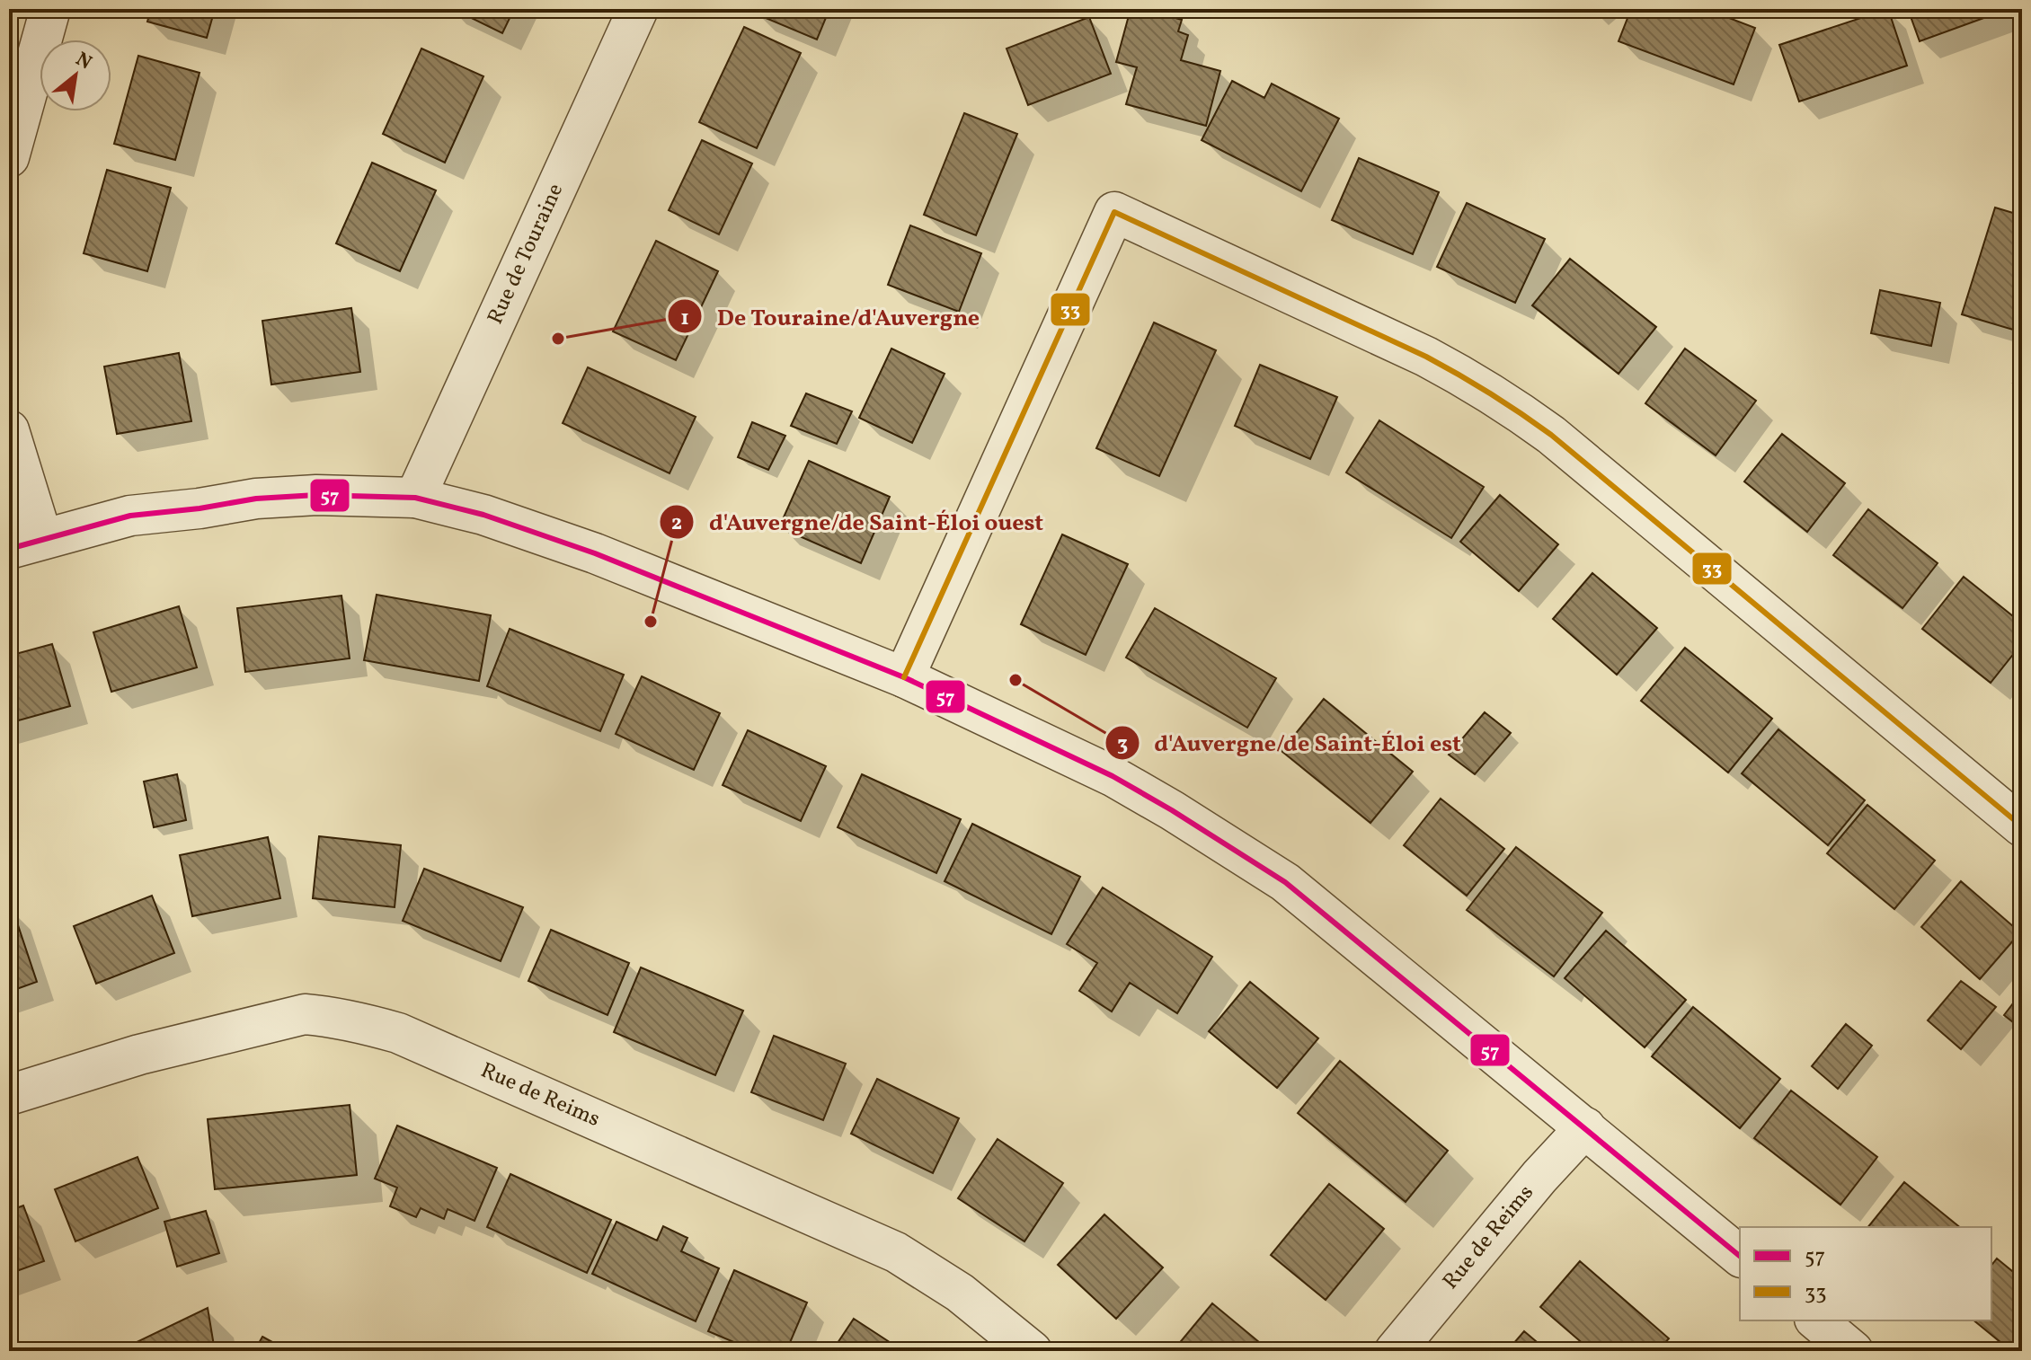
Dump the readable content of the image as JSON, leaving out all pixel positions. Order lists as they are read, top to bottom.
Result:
{
  "streets": {
    "street": ["Rue de Touraine", "Rue de Reims"]
  },
  "places": ["De Touraine/d'Auvergne", "d'Auvergne/de Saint-Éloi ouest", "d'Auvergne/de Saint-Éloi est"],
  "lines": ["transit line 33", "transit line 57"],
  "legend": ["57", "33"],
  "north": "top right"
}
